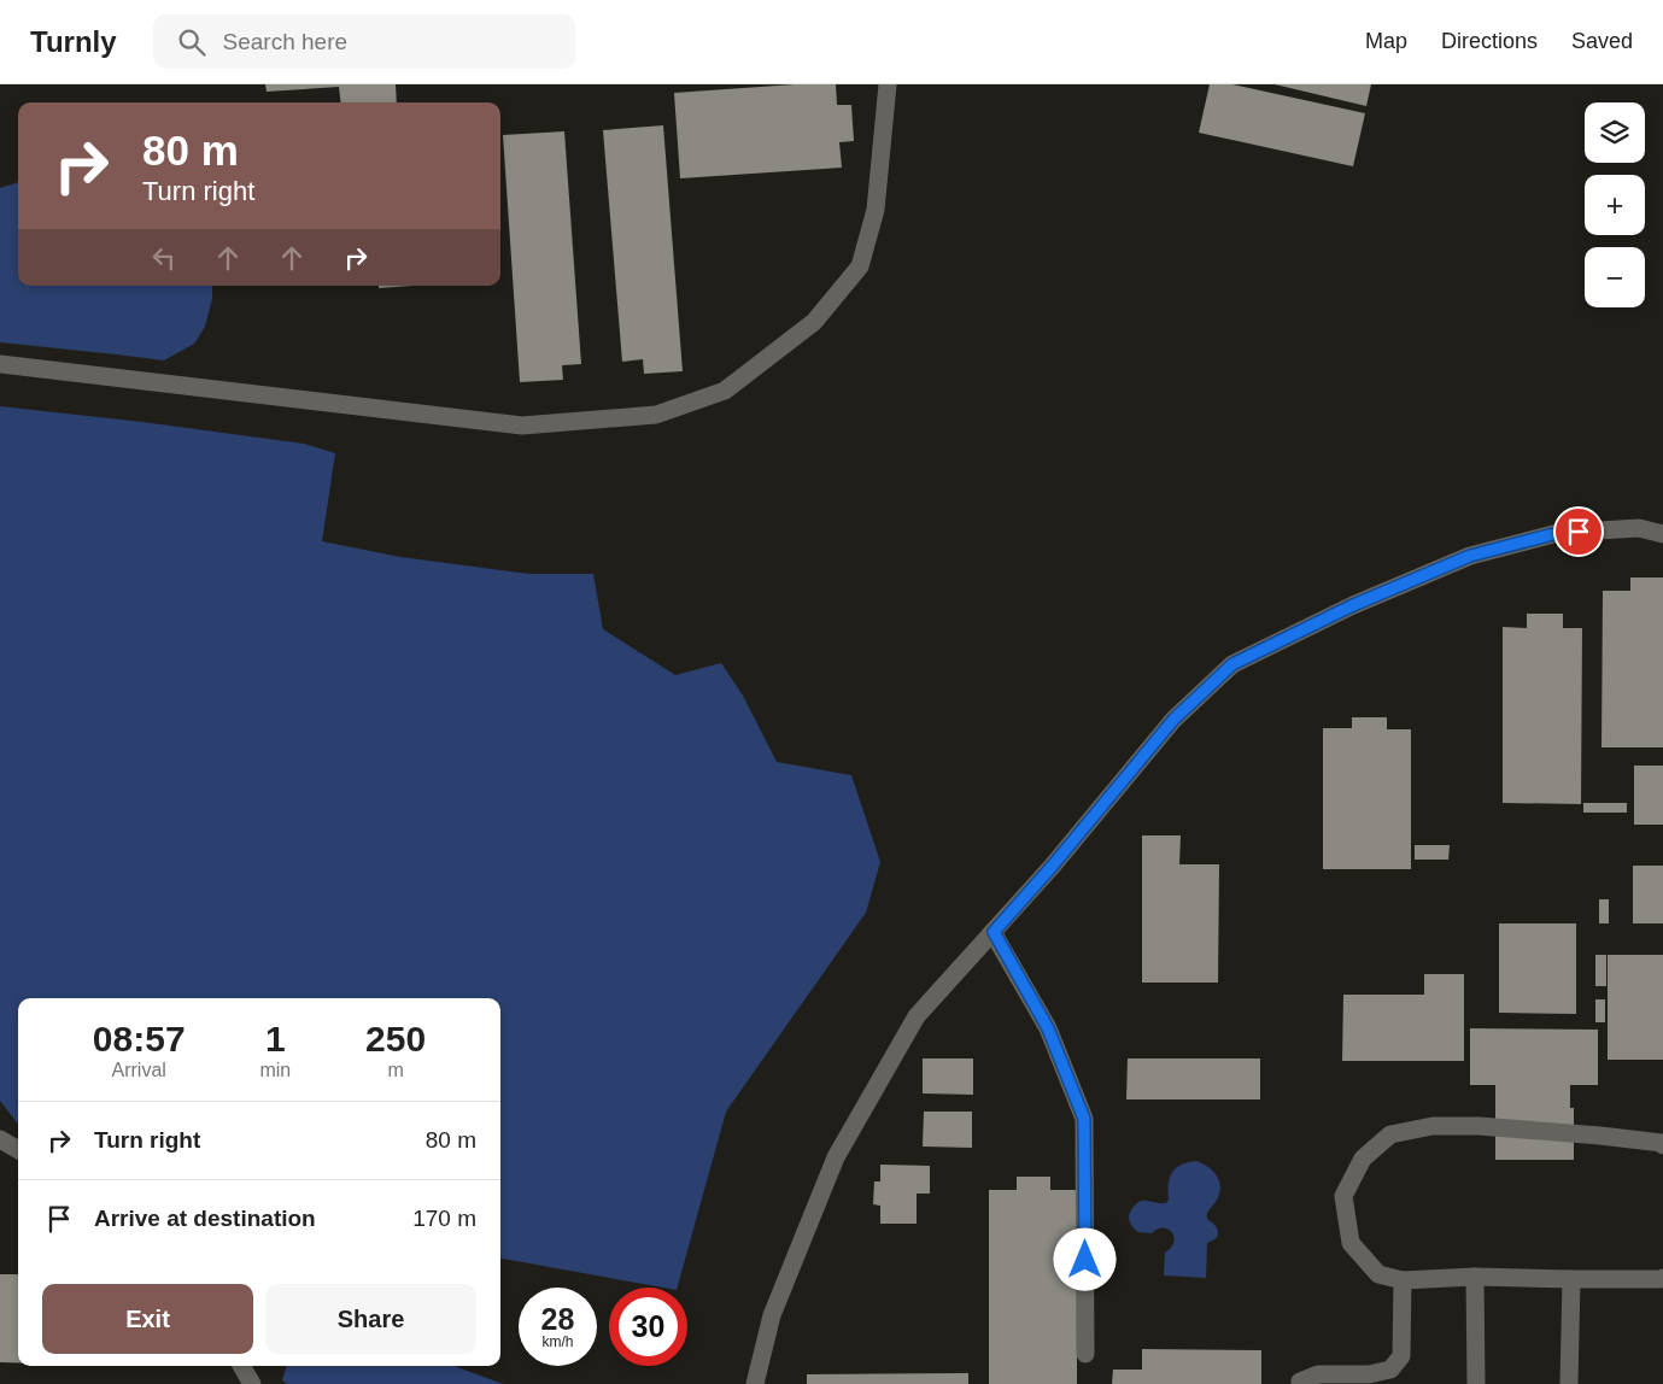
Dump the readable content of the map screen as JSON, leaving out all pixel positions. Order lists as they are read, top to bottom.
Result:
{
  "page": {
    "header": "Turnly",
    "search": "Search here",
    "nav": ["Map", "Directions", "Saved"],
    "map_buttons": ["+", "−"],
    "turn": ["80 m", "Turn right"],
    "eta": [
      "08:57",
      "Arrival",
      "1",
      "min",
      "250",
      "m"
    ],
    "list": [
      {
        "name": "Turn right",
        "value": "80 m"
      },
      {
        "name": "Arrive at destination",
        "value": "170 m"
      }
    ],
    "buttons": ["Exit", "Share"],
    "speed": "28 km/h",
    "limit": "30"
  }
}
